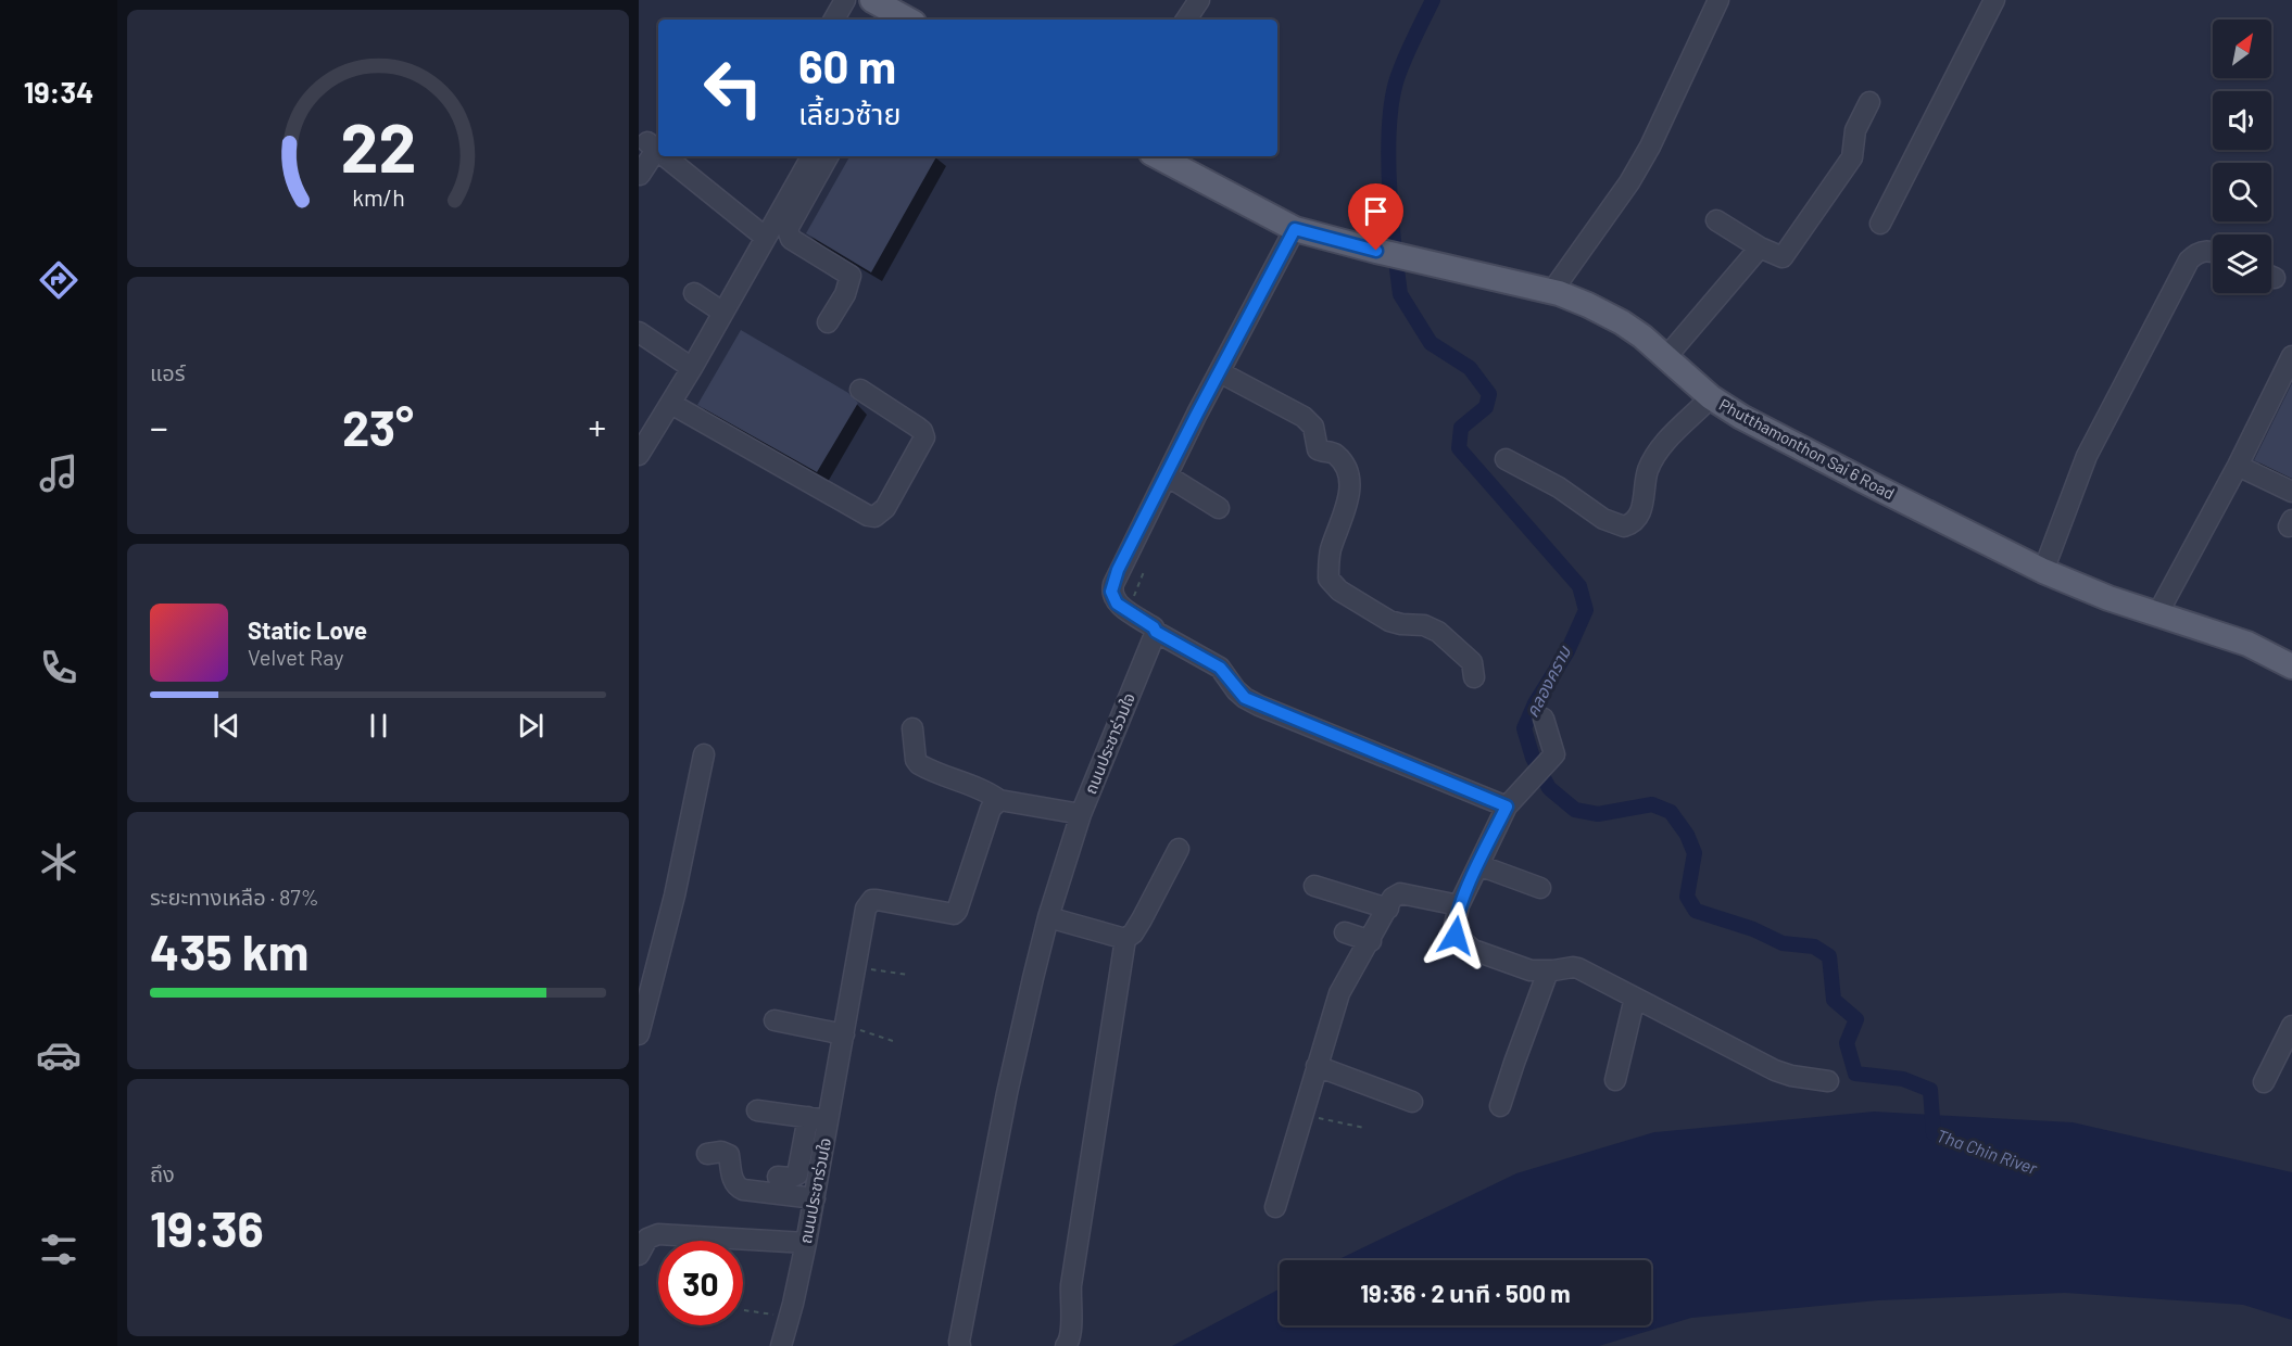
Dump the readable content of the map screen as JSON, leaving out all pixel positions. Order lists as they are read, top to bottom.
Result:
{
  "streets": {
    "main road": ["Phutthamonthon Sai 6 Road"],
    "street": ["ถนนประชาร่วมใจ"]
  },
  "water": ["คลองคราม", "Tha Chin River"],
  "north": "top right",
  "page": {
    "tabs": "19:34",
    "turn": ["60 m", "เลี้ยวซ้าย"],
    "tile": [
      "แอร์",
      ["ระยะทางเหลือ · 87%", "435 km"],
      ["ถึง", "19:36"]
    ],
    "heat": ["−", "23°", "+"],
    "song": ["Static Love", "Velvet Ray"],
    "limit": "30",
    "trip": "19:36 · 2 นาที · 500 m",
    "gauge": ["22", "km/h"]
  }
}
